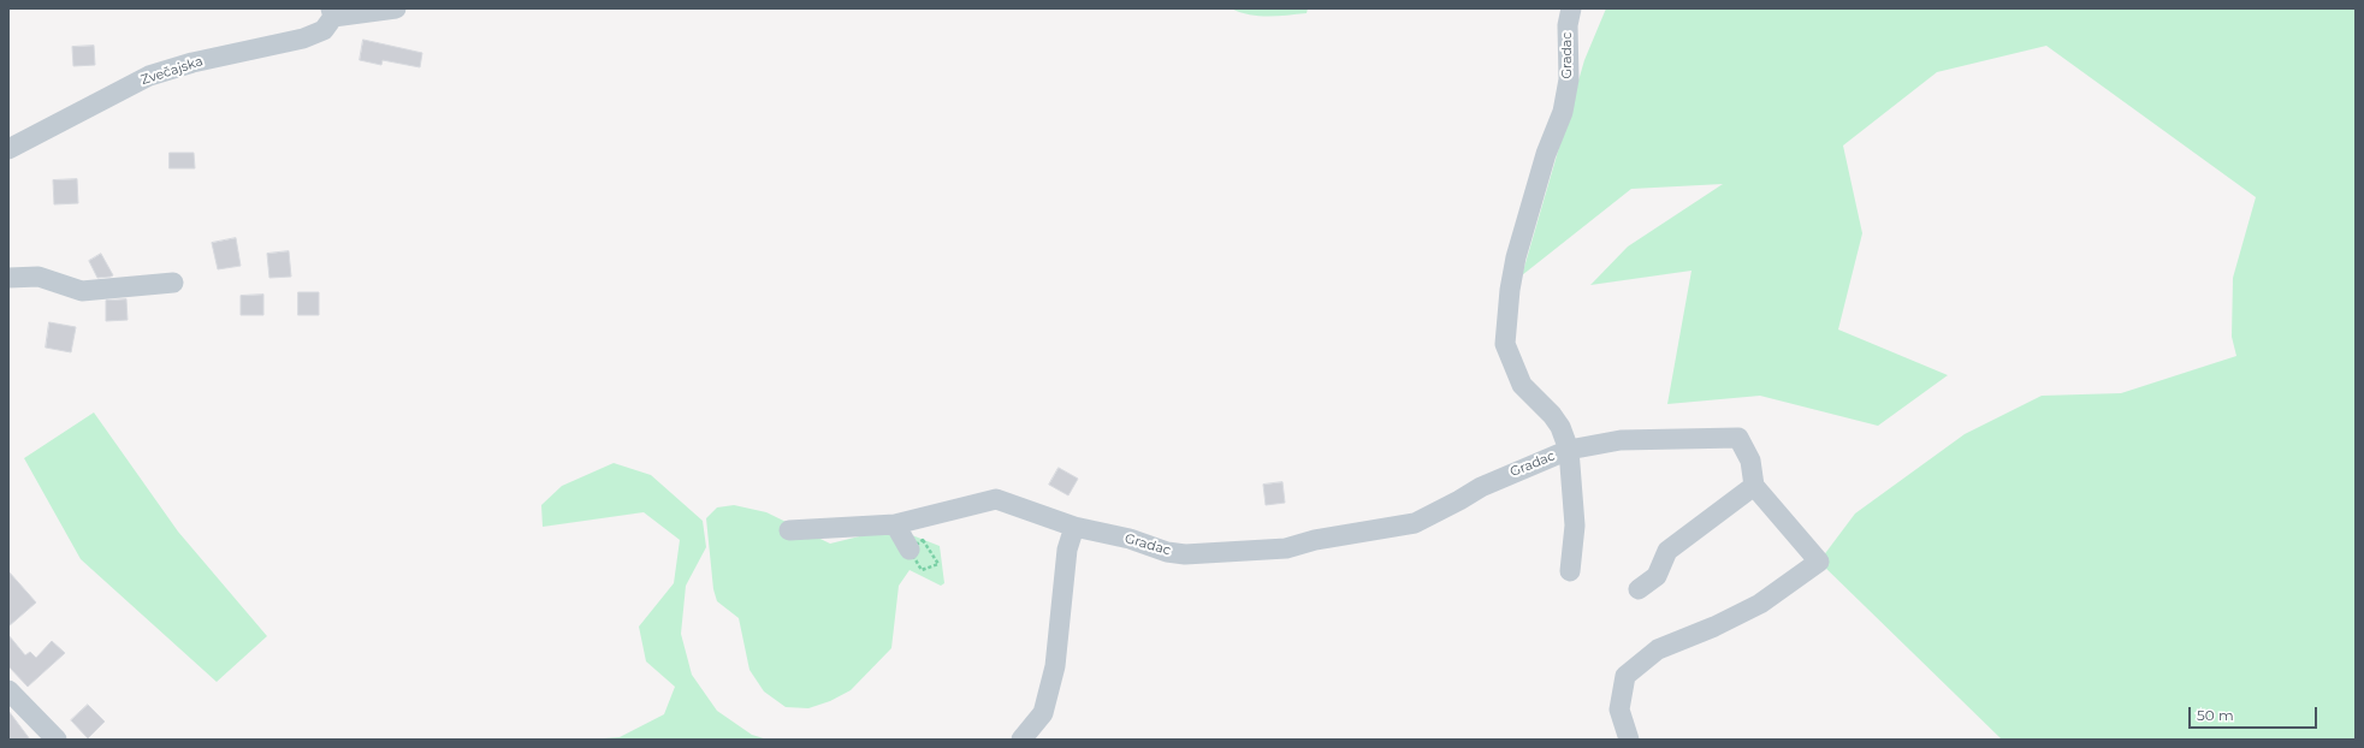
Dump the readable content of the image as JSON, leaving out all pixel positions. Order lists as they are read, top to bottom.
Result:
{
  "streets": {
    "street": ["Gradac", "Zvečajska"]
  },
  "scale_bar": "50 m"
}
